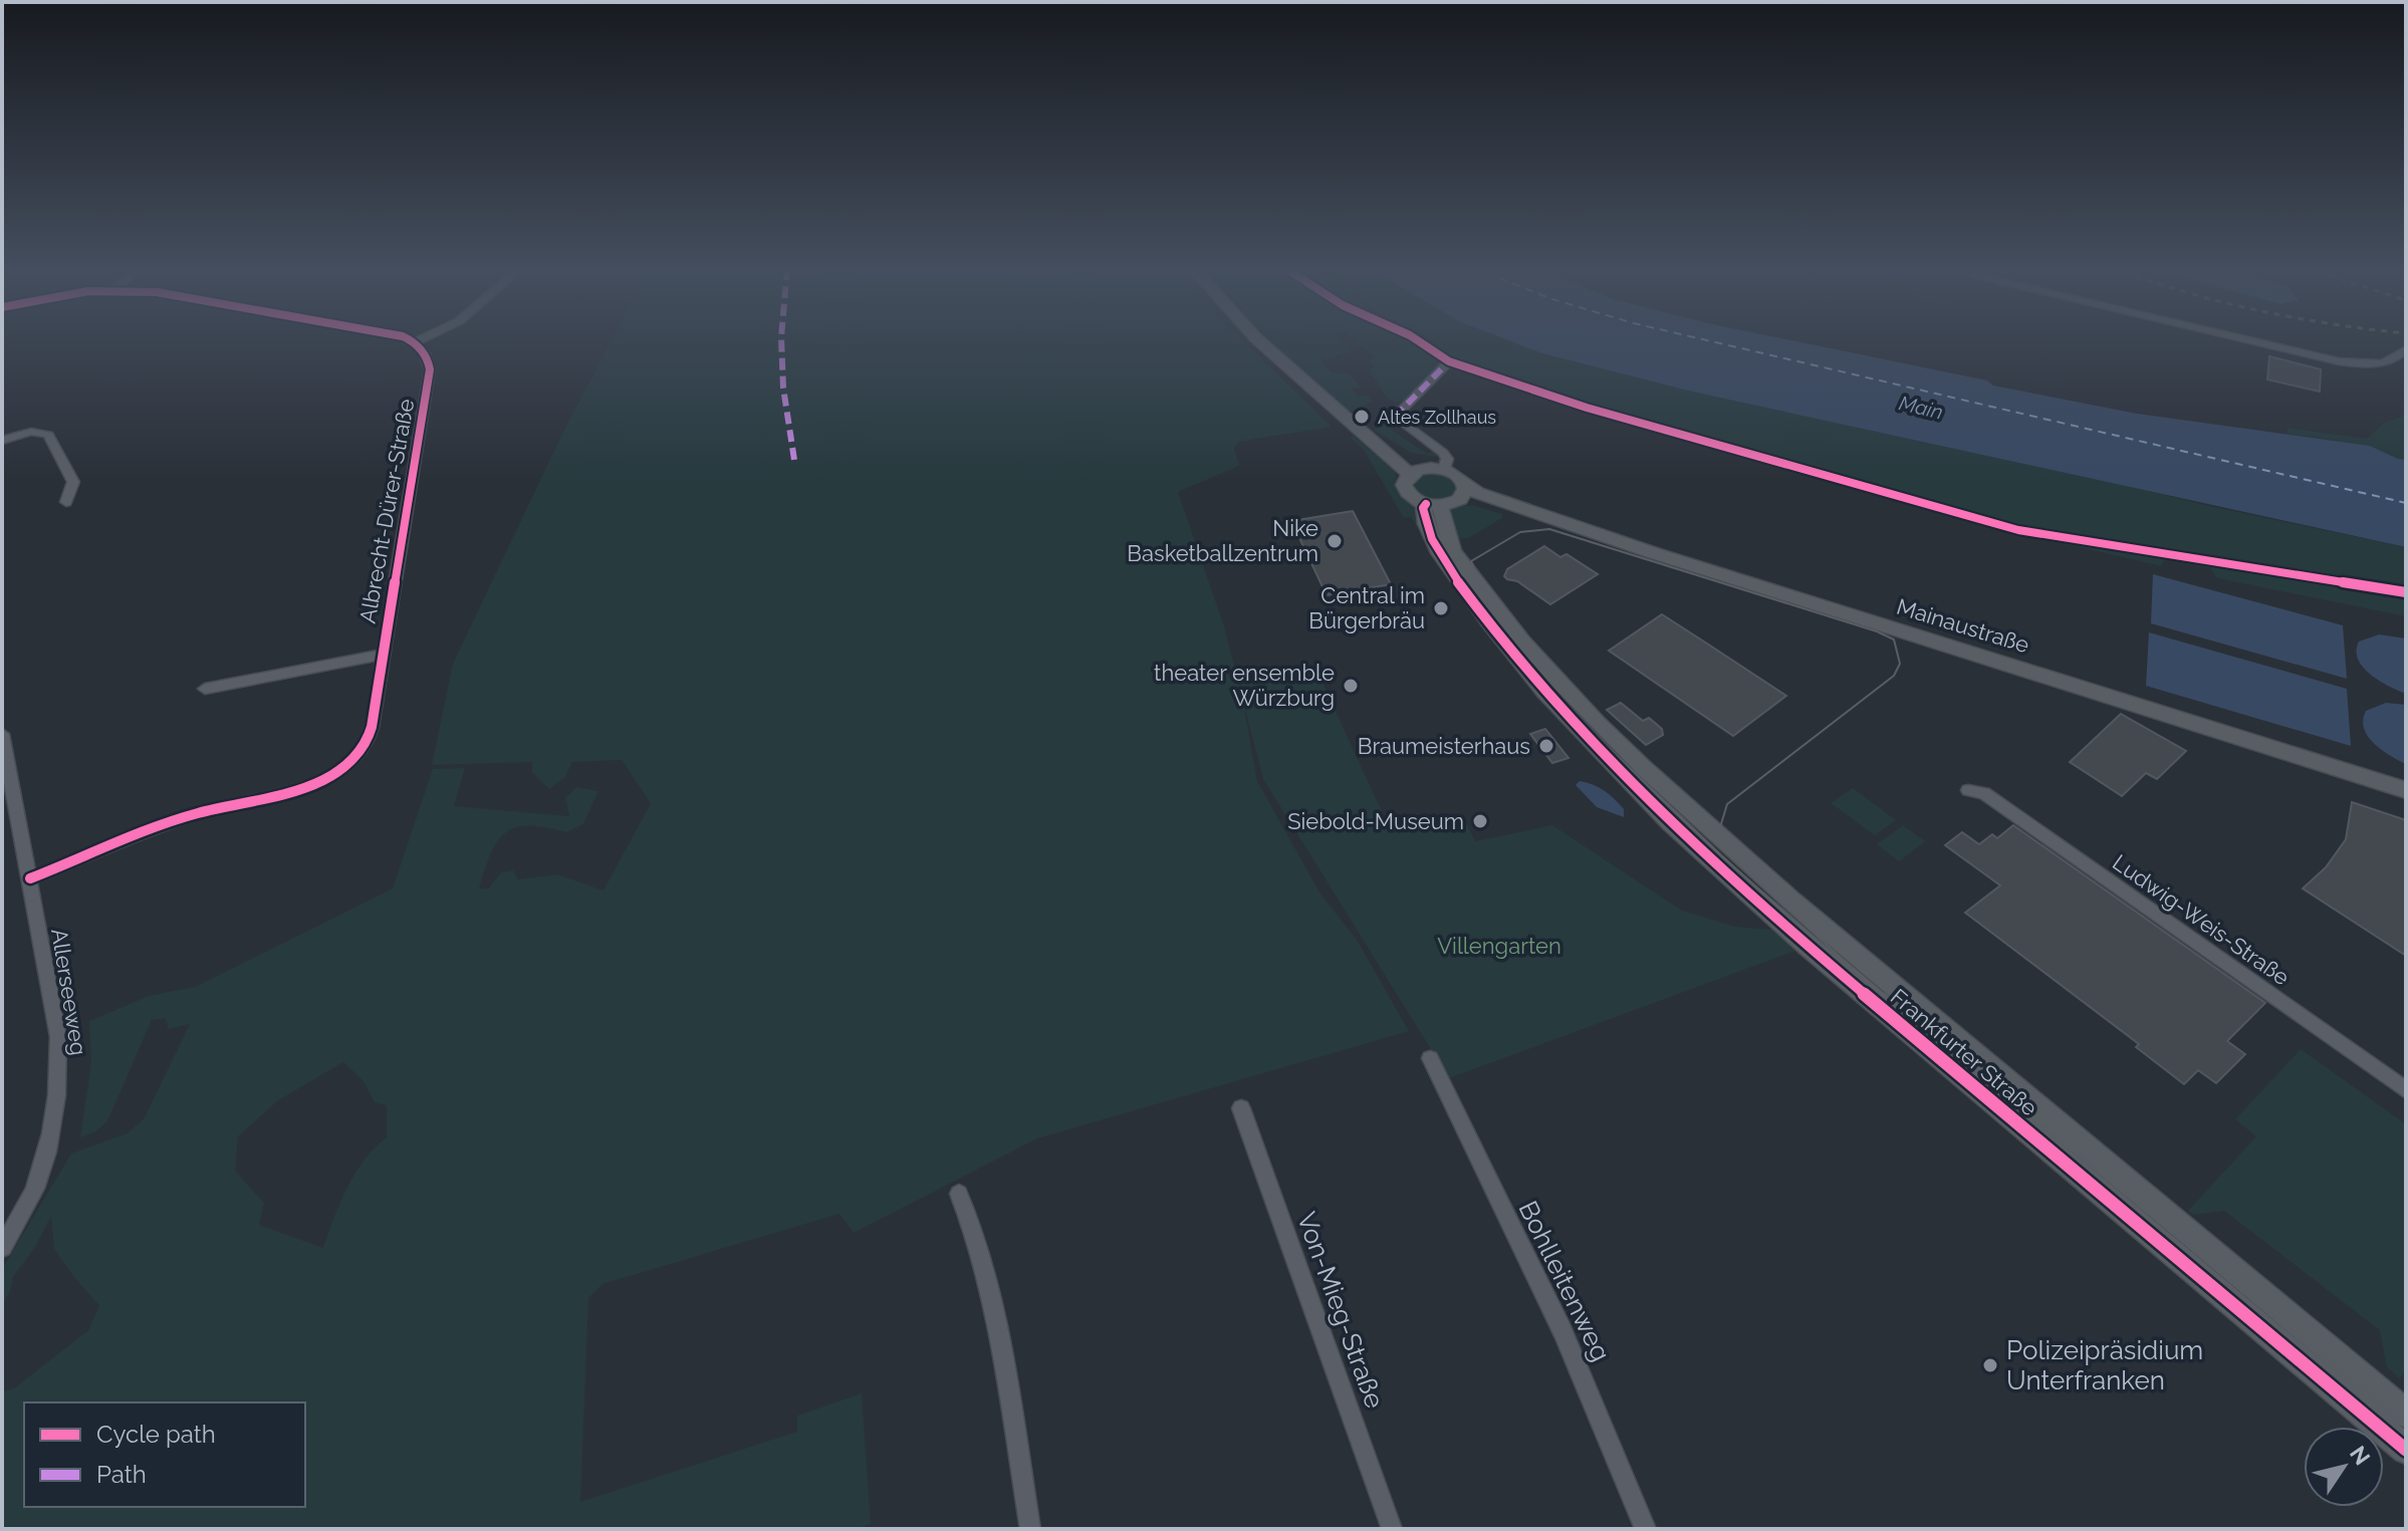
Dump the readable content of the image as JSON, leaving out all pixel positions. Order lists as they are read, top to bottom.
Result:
{
  "streets": {
    "street": [
      "Albrecht-Dürer-Straße",
      "Mainaustraße",
      "Ludwig-Weis-Straße",
      "Allerseeweg",
      "Frankfurter Straße",
      "Bohlleitenweg",
      "Von-Mieg-Straße"
    ]
  },
  "crossings": [
    ["Albrecht-Dürer-Straße", "Allerseeweg"]
  ],
  "water": ["Main"],
  "parks": ["Villengarten"],
  "places": [
    "Altes Zollhaus",
    "Nike Basketballzentrum",
    "Central im Bürgerbräu",
    "theater ensemble Würzburg",
    "Braumeisterhaus",
    "Siebold-Museum",
    "Polizeipräsidium Unterfranken"
  ],
  "legend": ["Cycle path", "Path"],
  "north": "top right"
}
